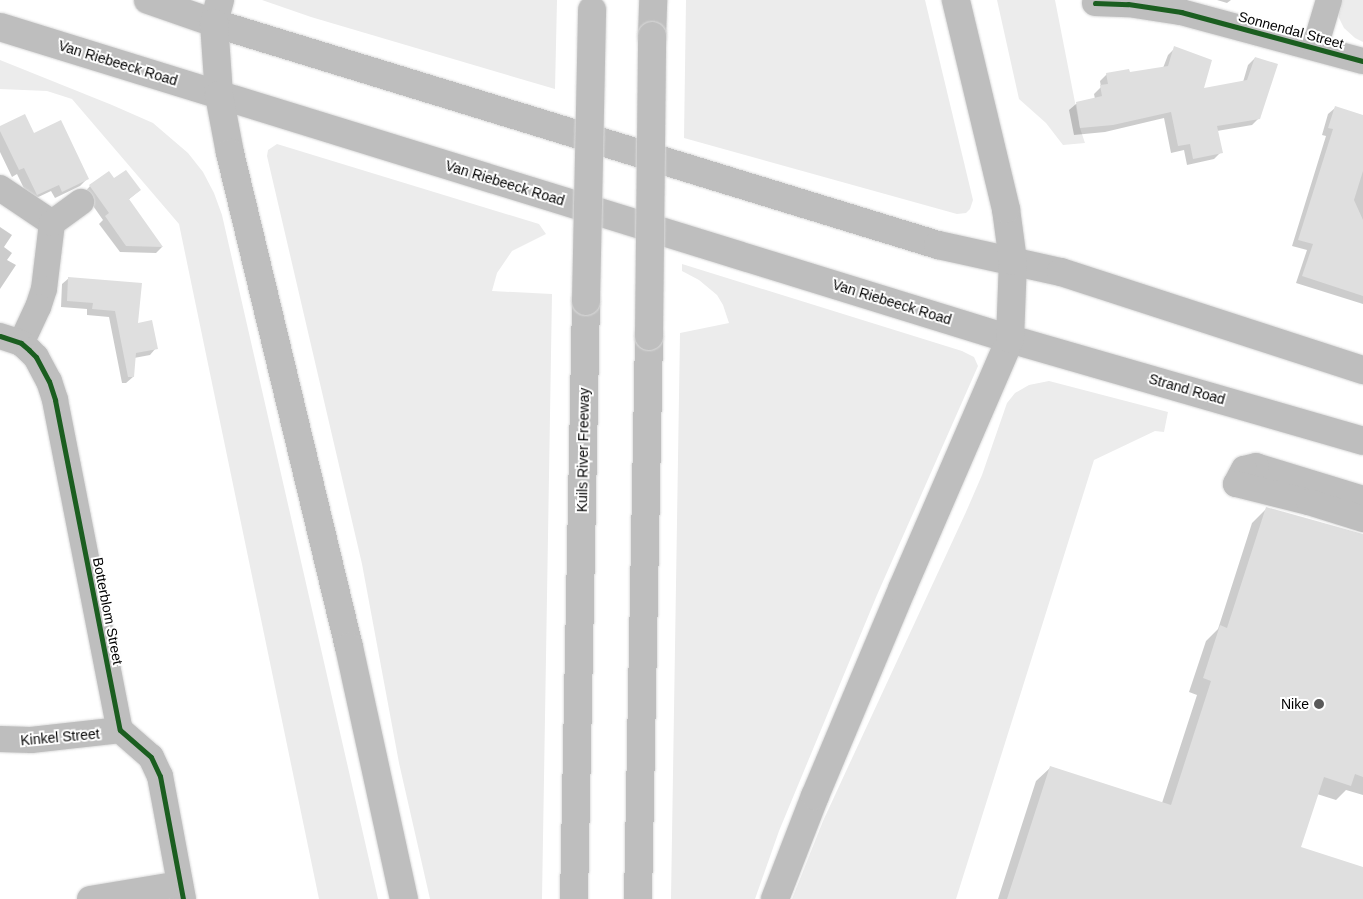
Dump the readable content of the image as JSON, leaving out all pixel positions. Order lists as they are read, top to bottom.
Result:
{
  "streets": {
    "main road": ["Van Riebeeck Road", "Strand Road", "Kuils River Freeway"],
    "street": ["Sonnendal Street", "Botterblom Street", "Kinkel Street"]
  },
  "crossings": [
    ["Van Riebeeck Road", "Strand Road"],
    ["Botterblom Street", "Kinkel Street"]
  ],
  "places": ["Nike"]
}
